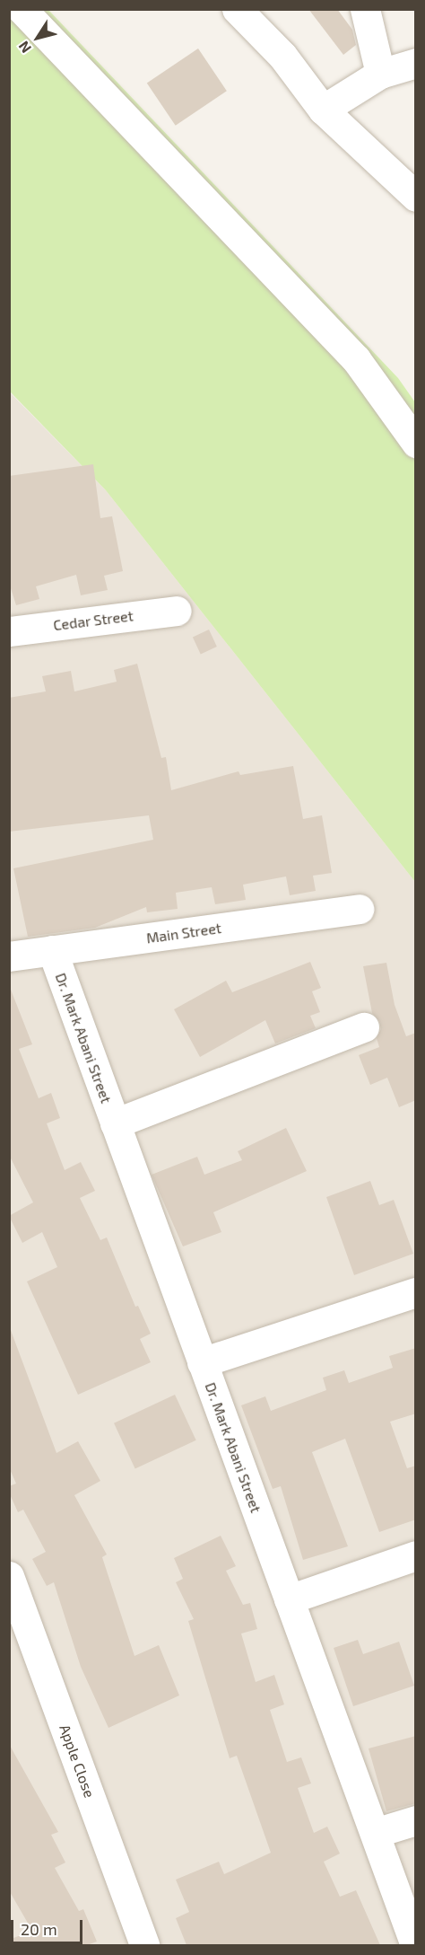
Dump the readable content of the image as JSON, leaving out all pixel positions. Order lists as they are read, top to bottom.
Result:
{
  "streets": {
    "street": [
      "Cedar Street",
      "Main Street",
      "Dr. Mark Abani Street",
      "Apple Close"
    ]
  },
  "crossings": [
    ["Main Street", "Dr. Mark Abani Street"]
  ],
  "scale_bar": "20 m",
  "north": "bottom left"
}
